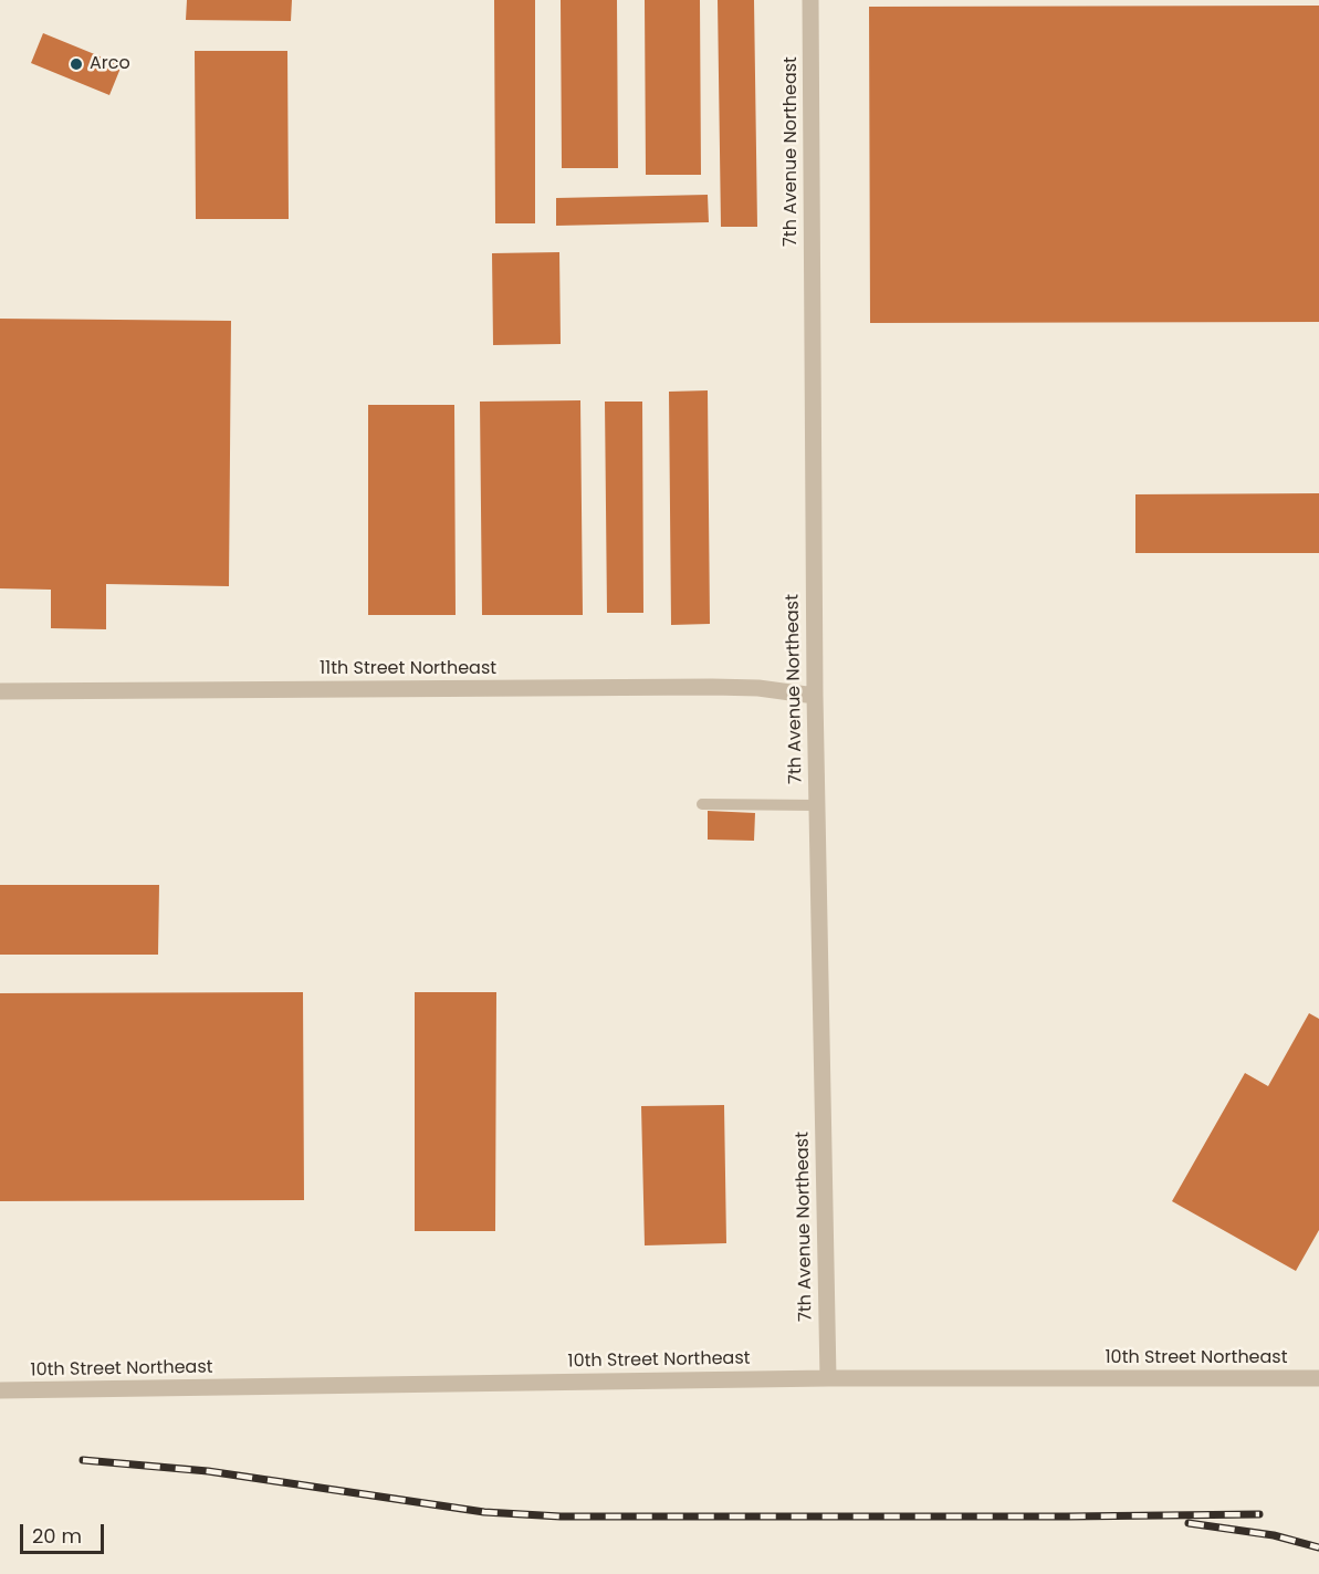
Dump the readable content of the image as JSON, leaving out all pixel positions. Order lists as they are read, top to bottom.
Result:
{
  "streets": {
    "street": ["7th Avenue Northeast", "11th Street Northeast", "10th Street Northeast"]
  },
  "crossings": [
    ["7th Avenue Northeast", "11th Street Northeast"],
    ["7th Avenue Northeast", "10th Street Northeast"]
  ],
  "places": ["Arco"],
  "scale_bar": "20 m"
}
